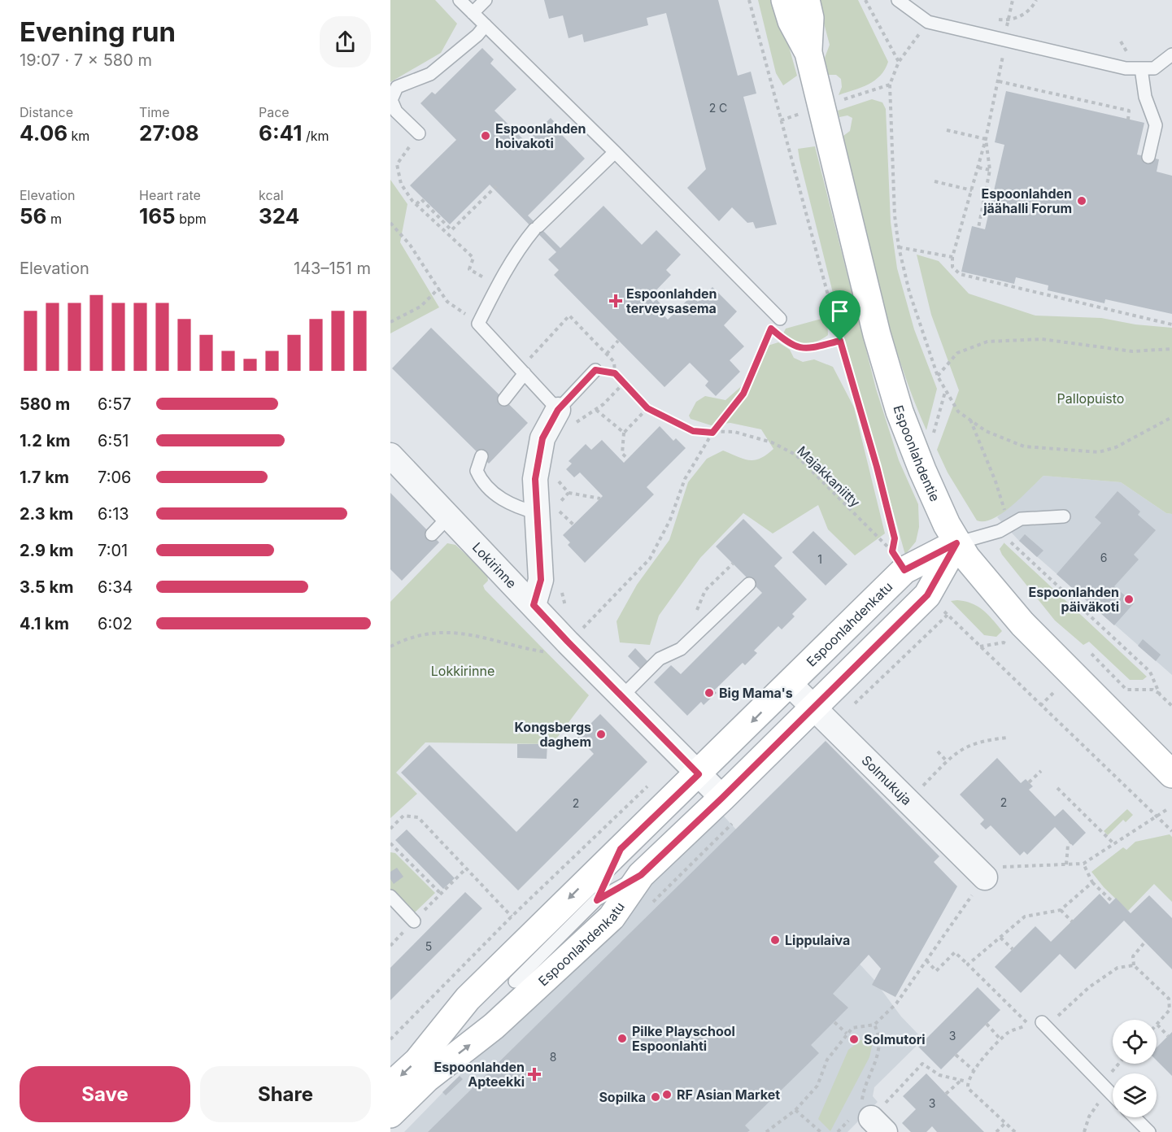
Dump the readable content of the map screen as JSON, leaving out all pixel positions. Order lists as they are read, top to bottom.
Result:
{
  "streets": {
    "main road": ["Espoonlahdentie", "Espoonlahdenkatu"],
    "street": ["Lokirinne", "Solmukuja"],
    "path": ["Majakkaniitty"]
  },
  "crossings": [
    ["Espoonlahdentie", "Espoonlahdenkatu"],
    ["Majakkaniitty", "Espoonlahdenkatu"],
    ["Lokirinne", "Espoonlahdenkatu"],
    ["Espoonlahdenkatu", "Solmukuja"]
  ],
  "parks": ["Pallopuisto", "Lokkirinne"],
  "places": {
    "other": [
      "Espoonlahden hoivakoti",
      "Espoonlahden jäähalli Forum",
      "Espoonlahden päiväkoti",
      "Big Mama's",
      "Kongsbergs daghem",
      "Lippulaiva",
      "Pilke Playschool Espoonlahti",
      "Solmutori",
      "RF Asian Market",
      "Sopilka"
    ],
    "health": ["Espoonlahden terveysasema", "Espoonlahden Apteekki"]
  },
  "house_numbers": [
    "2 C",
    "6",
    "1",
    "2",
    "2",
    "5",
    "3",
    "8",
    "3"
  ],
  "page": {
    "heading": ["Evening run", "19:07 · 7 × 580 m"],
    "stats": [
      ["Distance", "4.06 km"],
      ["Time", "27:08"],
      ["Pace", "6:41 /km"],
      ["Elevation", "56 m"],
      ["Heart rate", "165 bpm"],
      ["kcal", "324"]
    ],
    "chart": ["Elevation", "143–151 m"],
    "list": [
      {
        "name": "580 m",
        "note": "6:57"
      },
      {
        "name": "1.2 km",
        "note": "6:51"
      },
      {
        "name": "1.7 km",
        "note": "7:06"
      },
      {
        "name": "2.3 km",
        "note": "6:13"
      },
      {
        "name": "2.9 km",
        "note": "7:01"
      },
      {
        "name": "3.5 km",
        "note": "6:34"
      },
      {
        "name": "4.1 km",
        "note": "6:02"
      }
    ],
    "buttons": ["Save", "Share"]
  }
}
